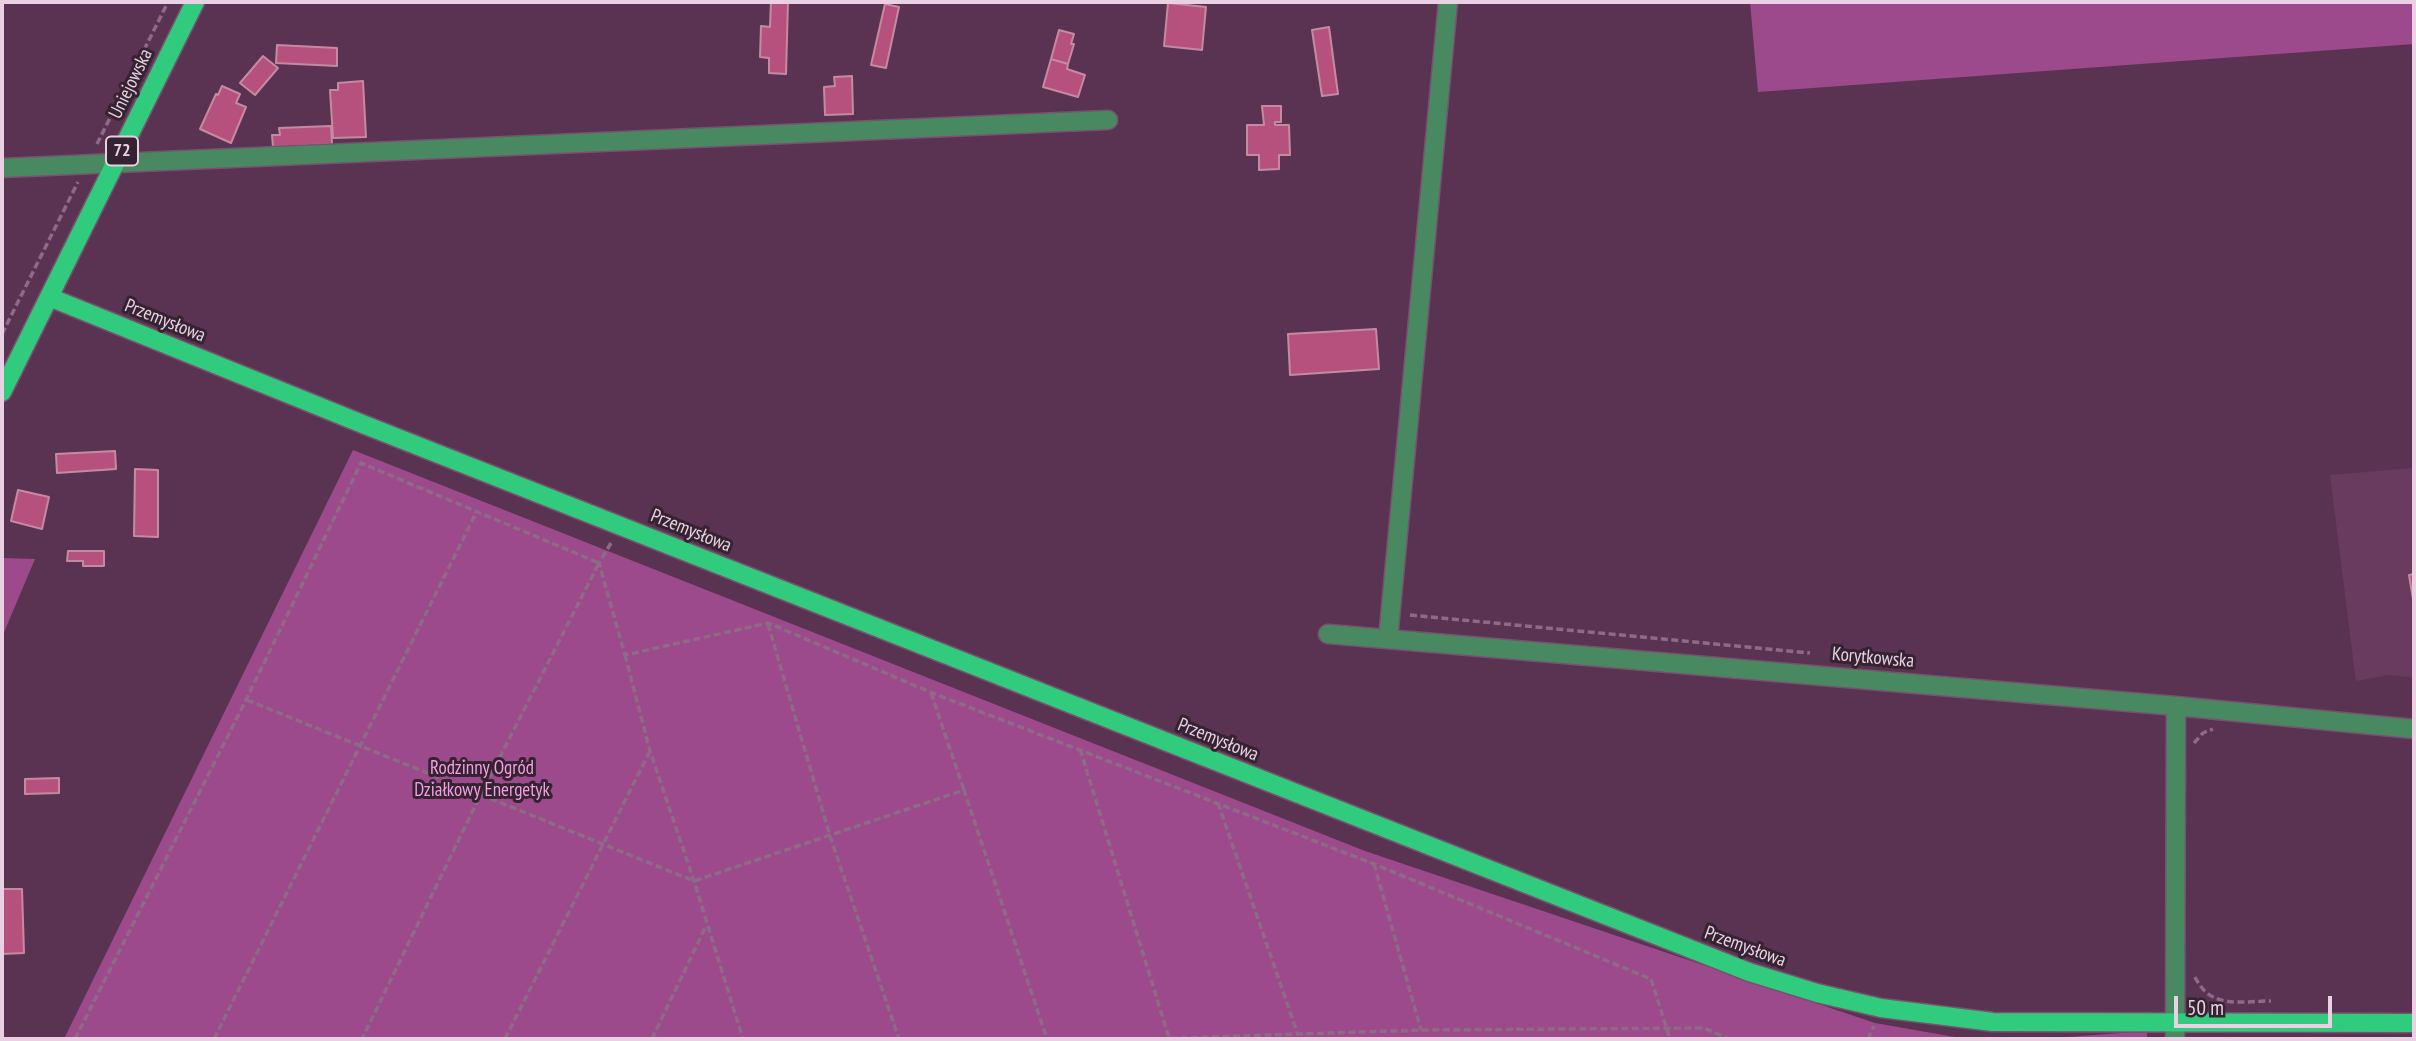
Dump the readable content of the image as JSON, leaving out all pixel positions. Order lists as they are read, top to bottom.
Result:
{
  "streets": {
    "main road": ["Uniejowska", "72", "Przemysłowa"],
    "street": ["Korytkowska"]
  },
  "crossings": [
    ["Uniejowska", "72"],
    ["Uniejowska", "Przemysłowa"],
    ["72", "Przemysłowa"]
  ],
  "parks": ["Rodzinny Ogród Działkowy Energetyk"],
  "scale_bar": "50 m"
}
